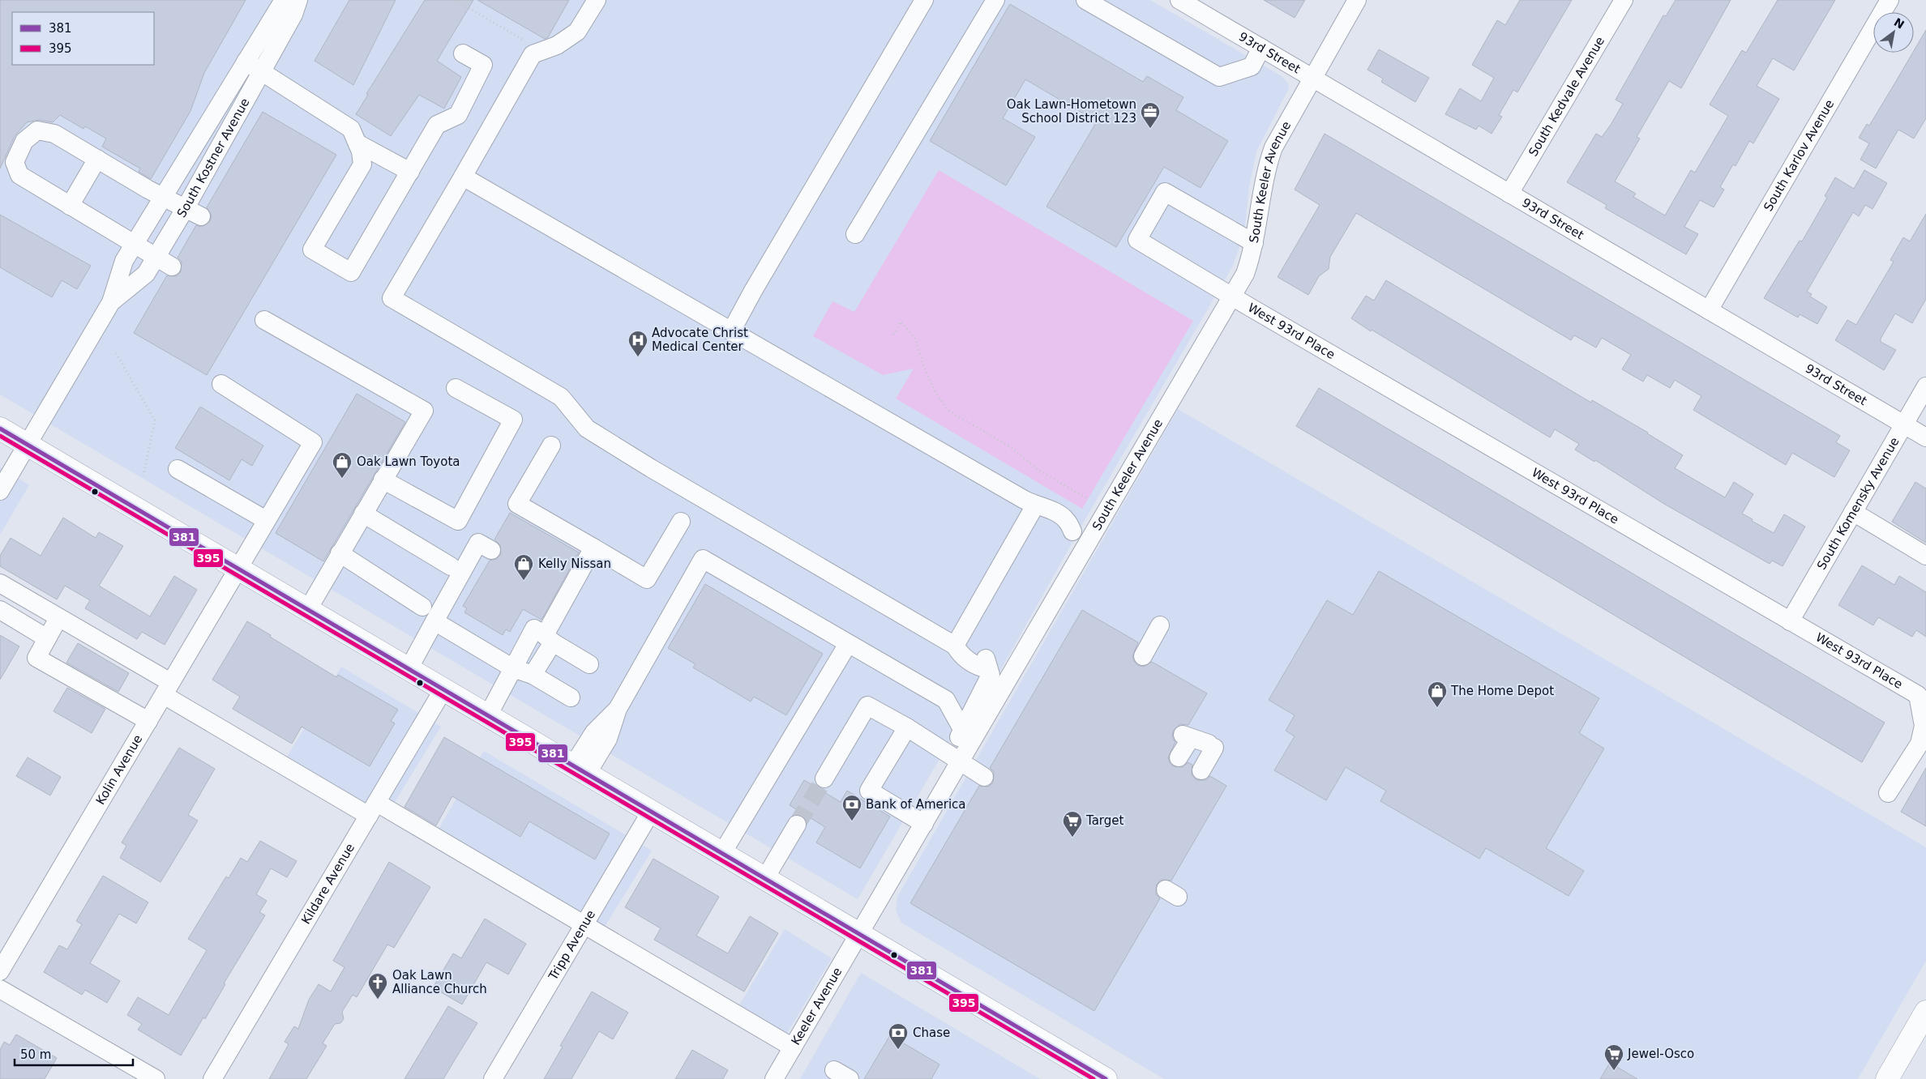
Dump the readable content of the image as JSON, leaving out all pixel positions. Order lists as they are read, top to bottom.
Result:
{
  "streets": {
    "street": [
      "93rd Street",
      "South Kedvale Avenue",
      "South Karlov Avenue",
      "South Kostner Avenue",
      "South Keeler Avenue",
      "West 93rd Place",
      "South Komensky Avenue",
      "Kolin Avenue",
      "Kildare Avenue",
      "Tripp Avenue",
      "Keeler Avenue"
    ]
  },
  "crossings": [
    ["93rd Street", "South Kedvale Avenue"],
    ["93rd Street", "South Karlov Avenue"],
    ["93rd Street", "South Keeler Avenue"],
    ["93rd Street", "South Komensky Avenue"],
    ["South Keeler Avenue", "West 93rd Place"],
    ["South Keeler Avenue", "Keeler Avenue"],
    ["West 93rd Place", "South Komensky Avenue"]
  ],
  "places": {
    "office": ["Oak Lawn-Hometown School District 123"],
    "hospital": ["Advocate Christ Medical Center"],
    "shop": ["Oak Lawn Toyota", "Kelly Nissan", "The Home Depot"],
    "bank": ["Bank of America", "Chase"],
    "supermarket": ["Target", "Jewel-Osco"],
    "church": ["Oak Lawn Alliance Church"]
  },
  "lines": ["transit line 381", "transit line 395"],
  "legend": ["381", "395"],
  "scale_bar": "50 m",
  "north": "top right"
}
